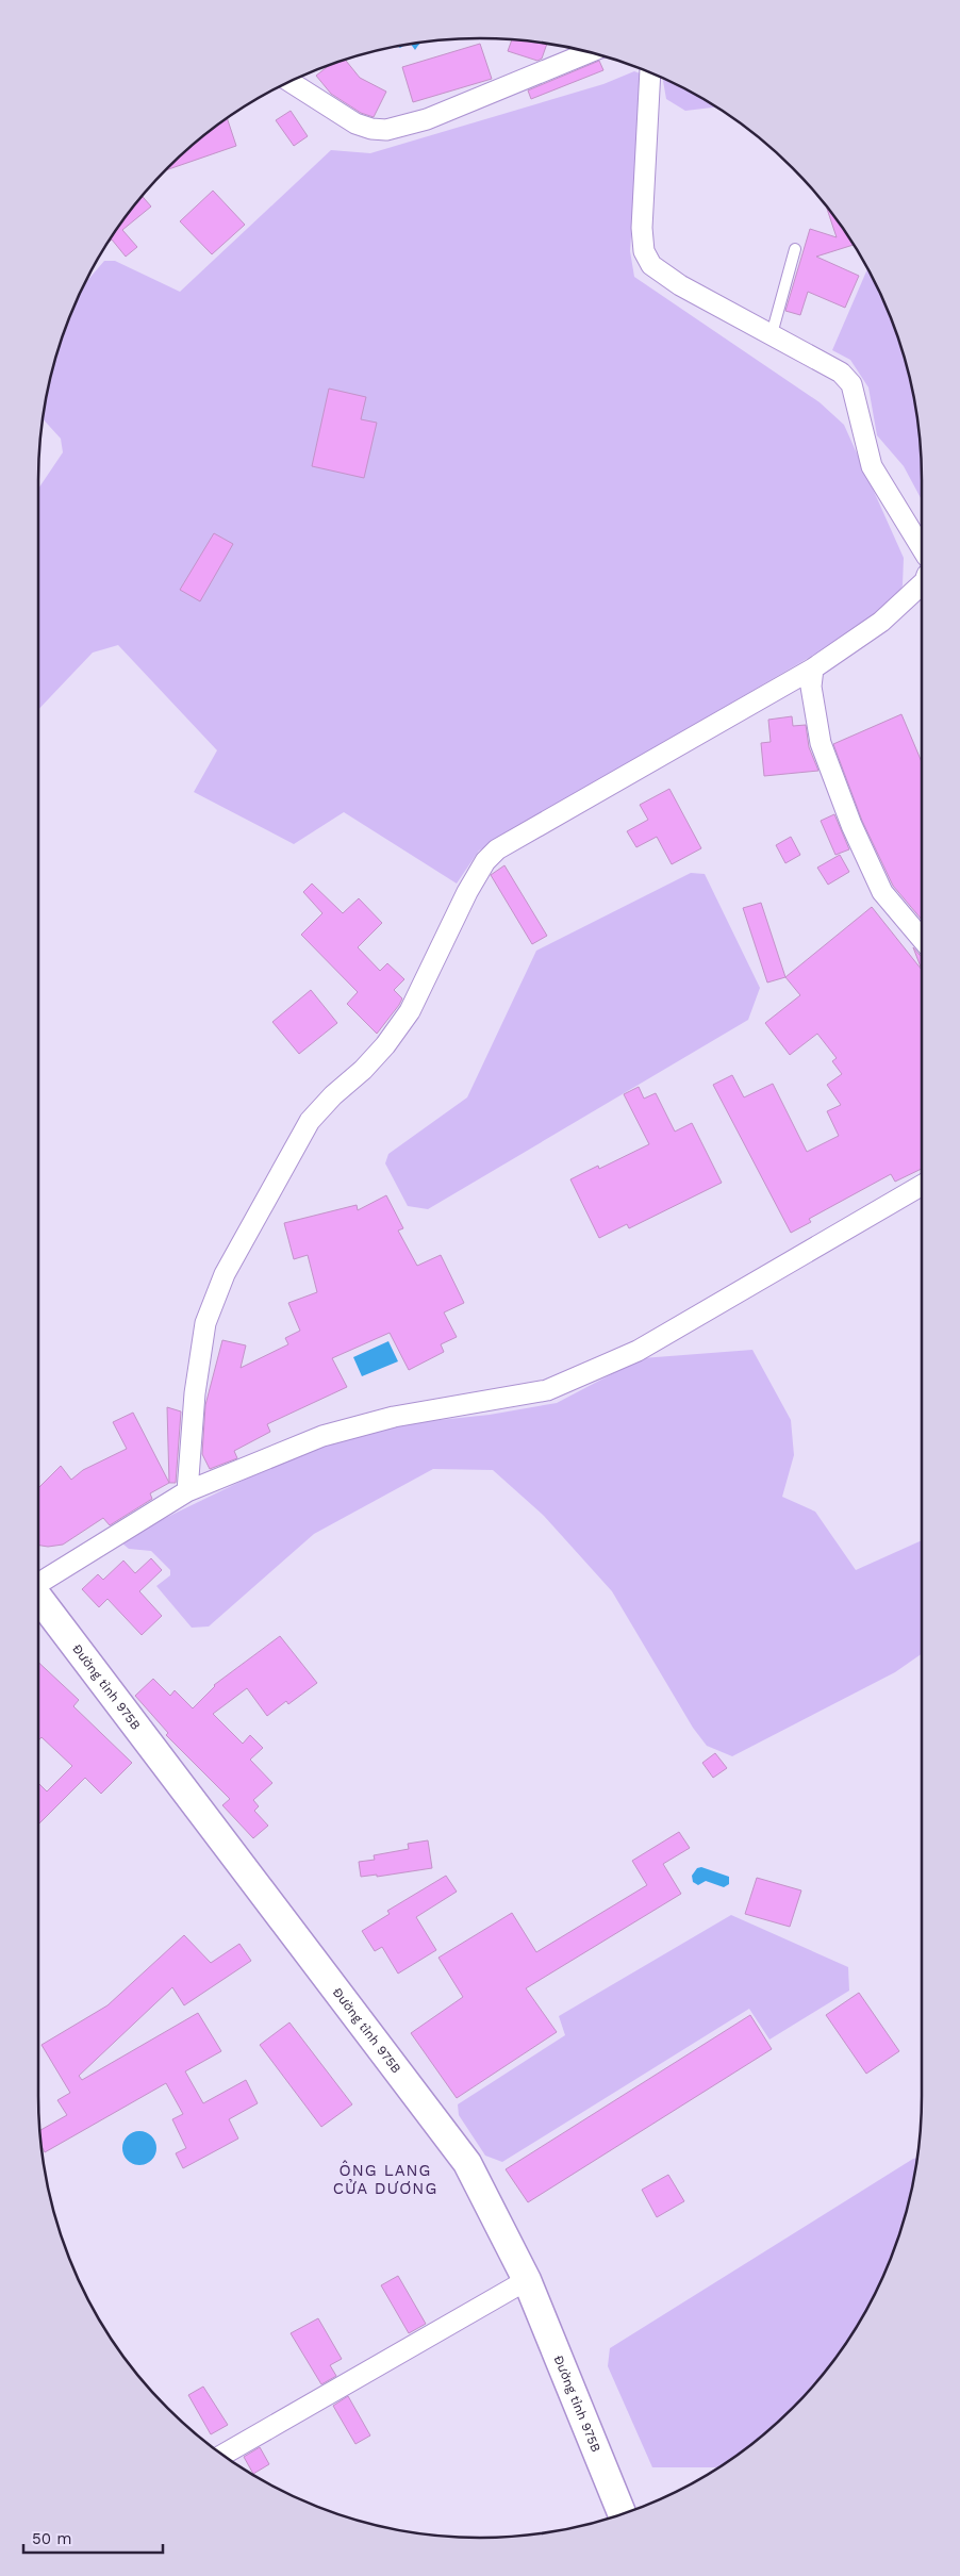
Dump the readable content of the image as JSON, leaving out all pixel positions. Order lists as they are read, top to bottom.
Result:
{
  "streets": {
    "main road": ["Đường tỉnh 975B"]
  },
  "districts": ["ÔNG LANG CỬA DƯƠNG"],
  "scale_bar": "50 m"
}
